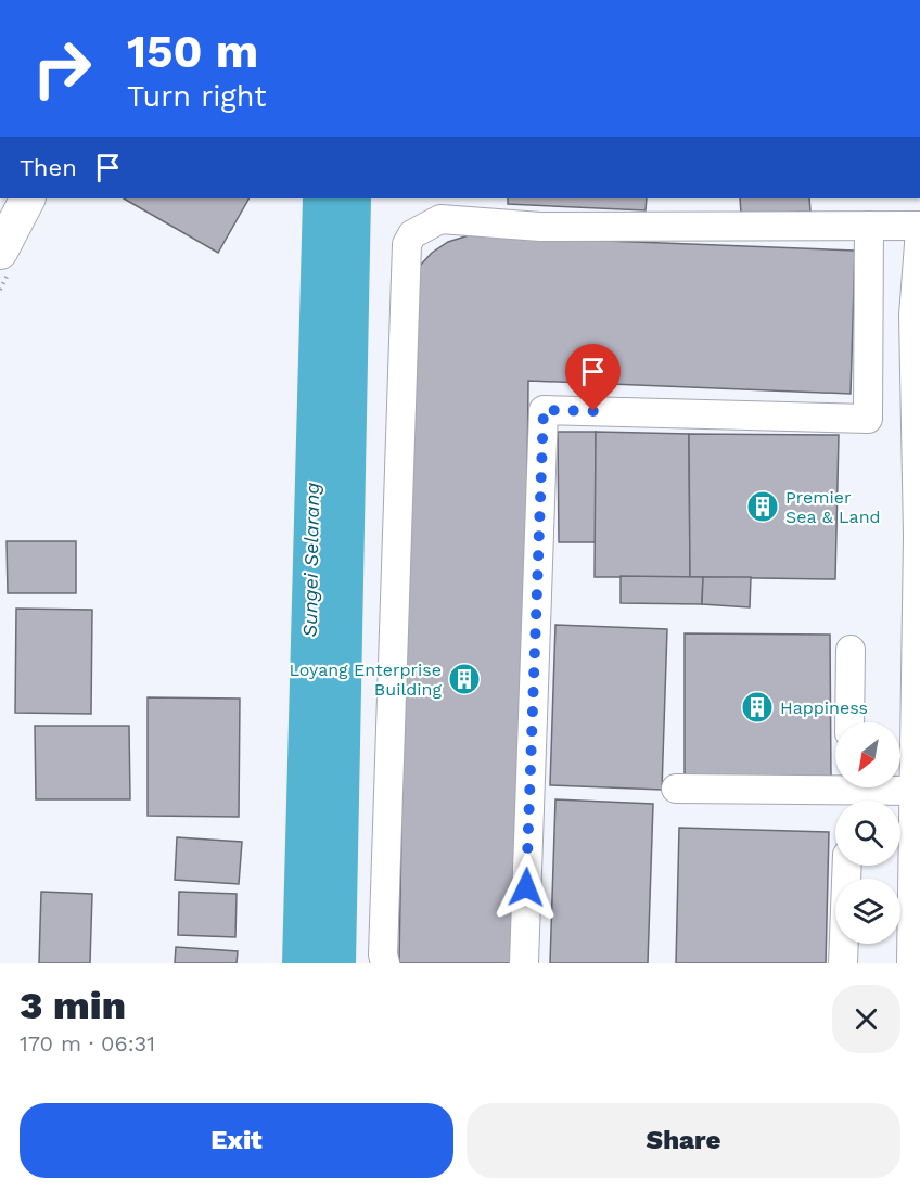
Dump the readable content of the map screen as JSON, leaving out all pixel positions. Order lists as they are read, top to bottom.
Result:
{
  "water": ["Sungei Selarang"],
  "places": {
    "building": ["Premier Sea & Land", "Loyang Enterprise Building", "Happiness"]
  },
  "north": "bottom left",
  "page": {
    "turn": ["150 m", "Turn right"],
    "then": "Then",
    "heading": ["3 min", "170 m · 06:31"],
    "buttons": ["Exit", "Share"]
  }
}
